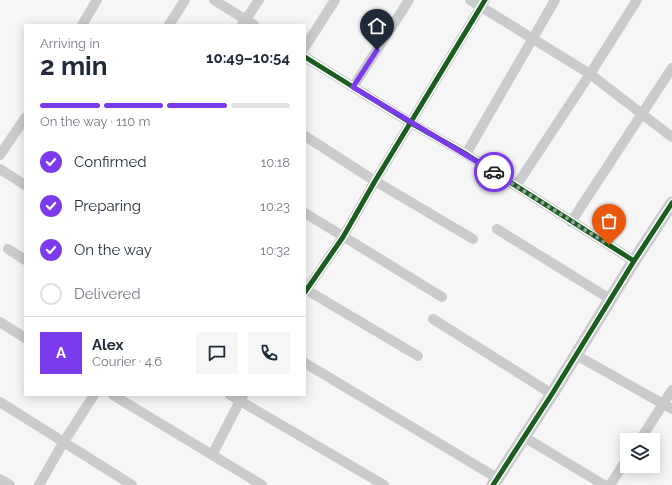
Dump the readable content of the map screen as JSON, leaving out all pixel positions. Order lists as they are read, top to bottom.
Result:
{
  "page": {
    "heading": ["2 min", "Arriving in", "10:49–10:54"],
    "panel": ["Alex", "Courier · 4.6"],
    "bar": "On the way · 110 m",
    "list": [
      ["Confirmed", "10:18"],
      ["Preparing", "10:23"],
      ["On the way", "10:32"],
      "Delivered"
    ],
    "round": "A"
  }
}
